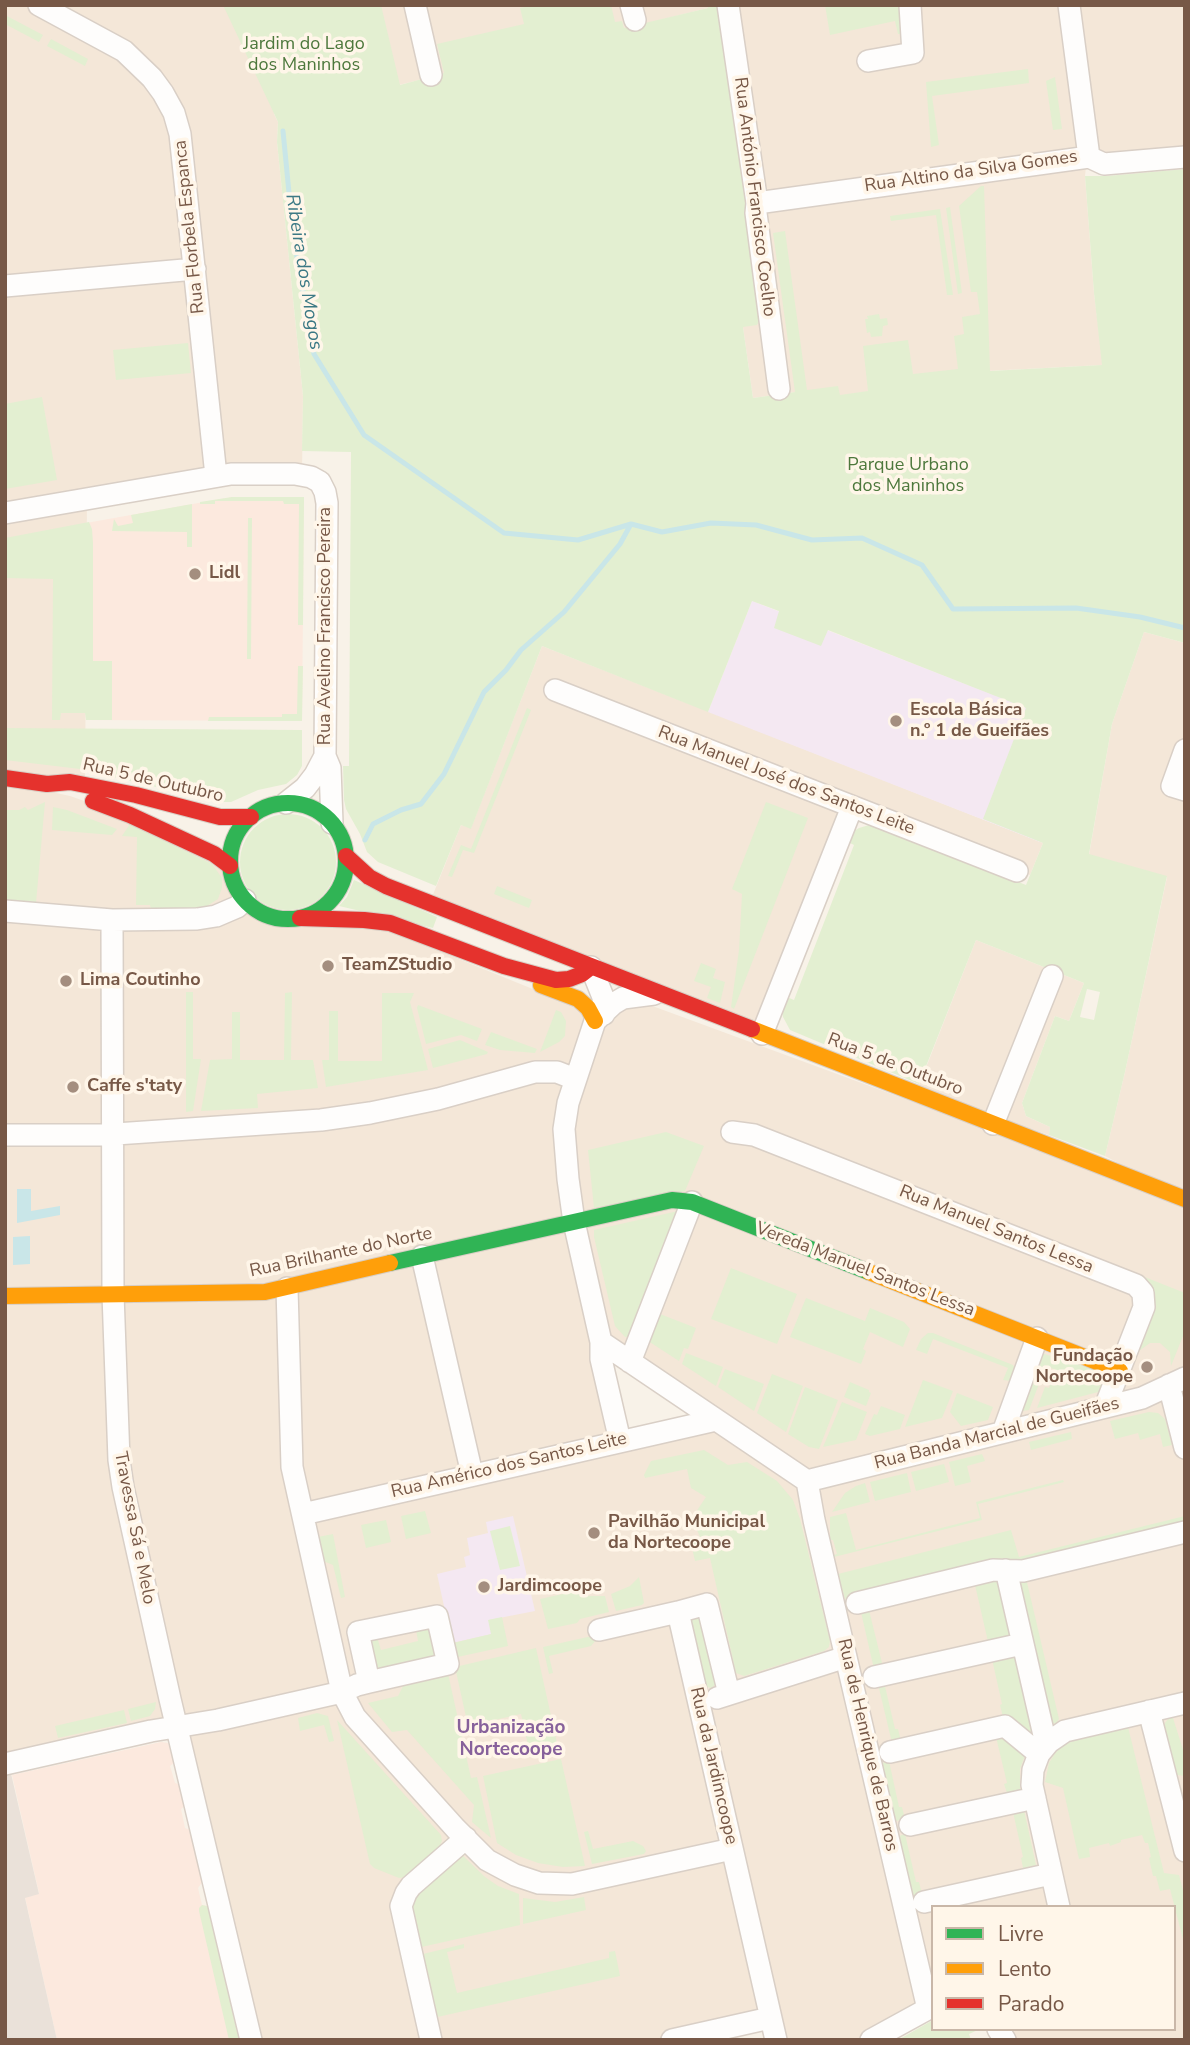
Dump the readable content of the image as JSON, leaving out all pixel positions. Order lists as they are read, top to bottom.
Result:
{
  "streets": {
    "main road": ["Rua 5 de Outubro", "Rua Brilhante do Norte", "Vereda Manuel Santos Lessa"],
    "street": [
      "Rua Altino da Silva Gomes",
      "Rua António Francisco Coelho",
      "Rua Florbela Espanca",
      "Rua Avelino Francisco Pereira",
      "Rua Manuel José dos Santos Leite",
      "Rua Manuel Santos Lessa",
      "Rua Banda Marcial de Gueifães",
      "Rua Américo dos Santos Leite",
      "Travessa Sá e Melo",
      "Rua de Henrique de Barros",
      "Rua da Jardimcoope"
    ]
  },
  "crossings": [
    ["Rua Altino da Silva Gomes", "Rua António Francisco Coelho"],
    ["Rua Florbela Espanca", "Rua Avelino Francisco Pereira"],
    ["Rua Avelino Francisco Pereira", "Rua 5 de Outubro"],
    ["Rua Manuel Santos Lessa", "Vereda Manuel Santos Lessa"],
    ["Rua Manuel Santos Lessa", "Rua Banda Marcial de Gueifães"],
    ["Rua Brilhante do Norte", "Vereda Manuel Santos Lessa"],
    ["Rua Brilhante do Norte", "Travessa Sá e Melo"],
    ["Rua Banda Marcial de Gueifães", "Rua de Henrique de Barros"]
  ],
  "districts": ["Urbanização Nortecoope"],
  "water": ["Ribeira dos Mogos"],
  "parks": ["Jardim do Lago dos Maninhos", "Parque Urbano dos Maninhos"],
  "places": [
    "Lidl",
    "Escola Básica n.º 1 de Gueifães",
    "TeamZStudio",
    "Lima Coutinho",
    "Caffe s'taty",
    "Fundação Nortecoope",
    "Pavilhão Municipal da Nortecoope",
    "Jardimcoope"
  ],
  "legend": ["Livre", "Lento", "Parado"]
}
